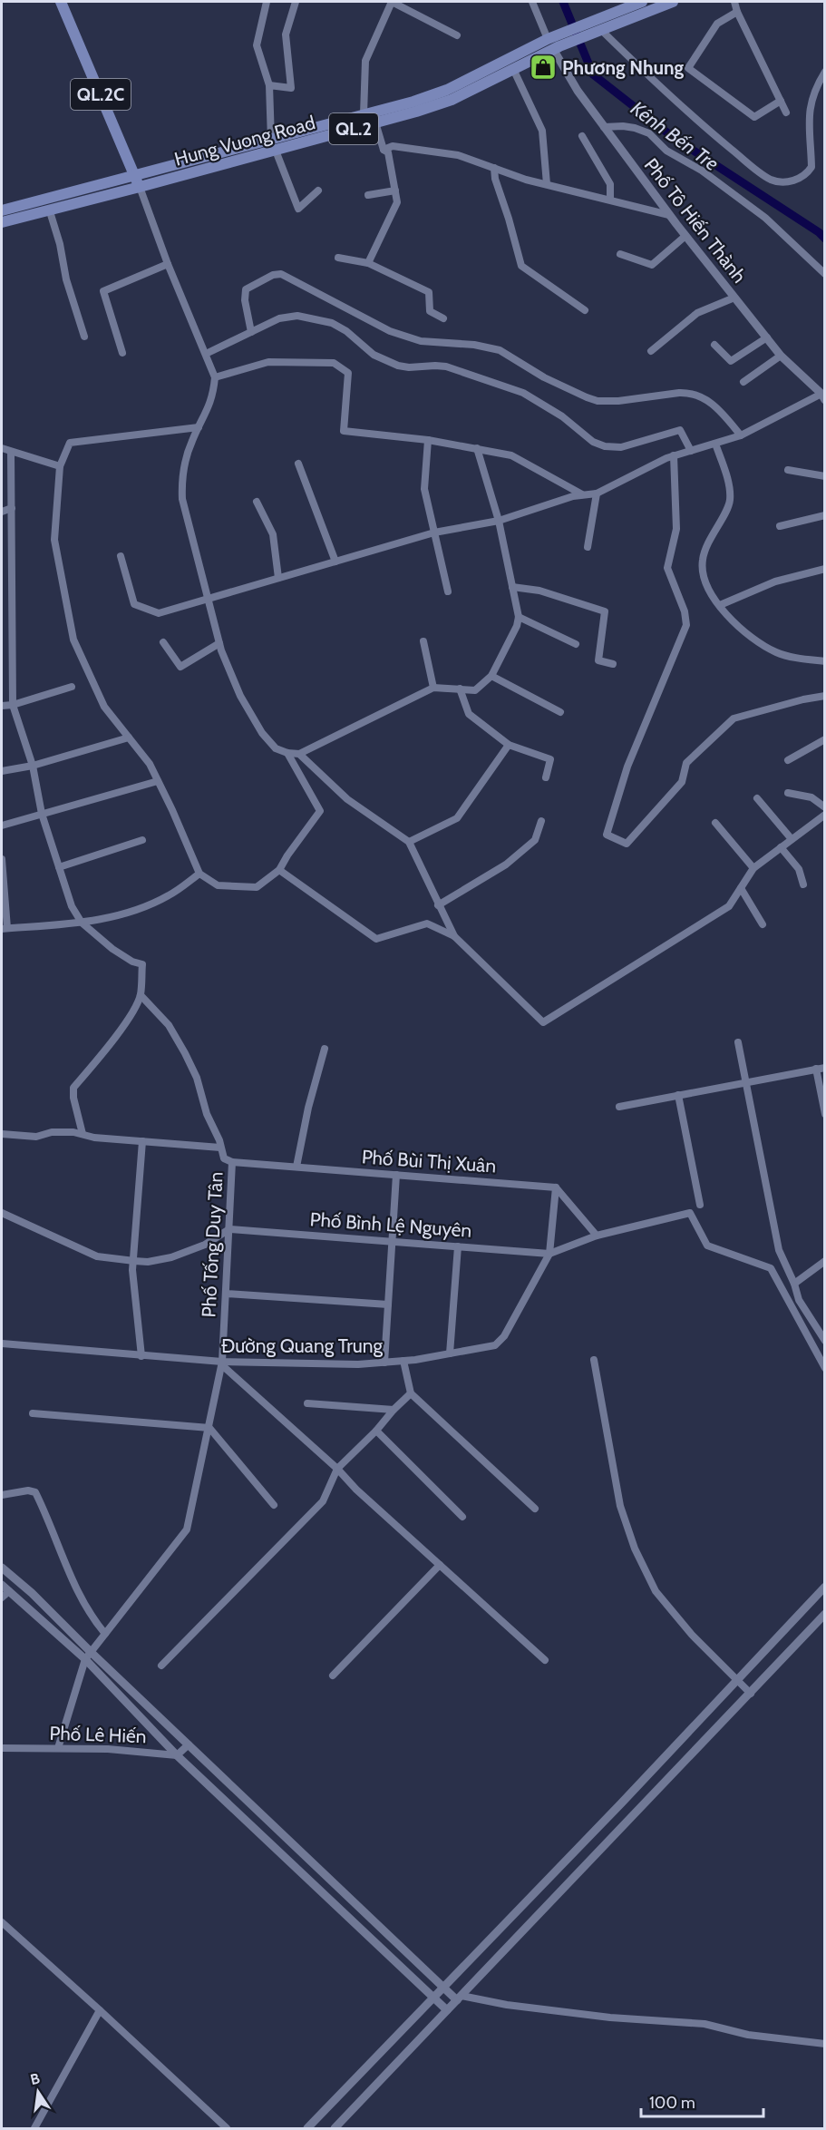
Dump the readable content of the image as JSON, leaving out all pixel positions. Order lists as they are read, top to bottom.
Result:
{
  "streets": {
    "main road": ["QL.2C", "QL.2", "Hung Vuong Road"],
    "street": [
      "Phố Tô Hiến Thành",
      "Phố Bùi Thị Xuân",
      "Phố Bình Lệ Nguyên",
      "Phố Tống Duy Tân",
      "Đường Quang Trung",
      "Phố Lê Hiến"
    ]
  },
  "crossings": [
    ["QL.2C", "Hung Vuong Road"],
    ["Hung Vuong Road", "Phố Tô Hiến Thành"],
    ["Phố Bùi Thị Xuân", "Phố Tống Duy Tân"],
    ["Phố Bình Lệ Nguyên", "Phố Tống Duy Tân"],
    ["Phố Bình Lệ Nguyên", "Đường Quang Trung"],
    ["Phố Tống Duy Tân", "Đường Quang Trung"]
  ],
  "water": ["Kênh Bến Tre"],
  "places": {
    "shop": ["Phương Nhung"]
  },
  "scale_bar": "100 m",
  "north": "top"
}
